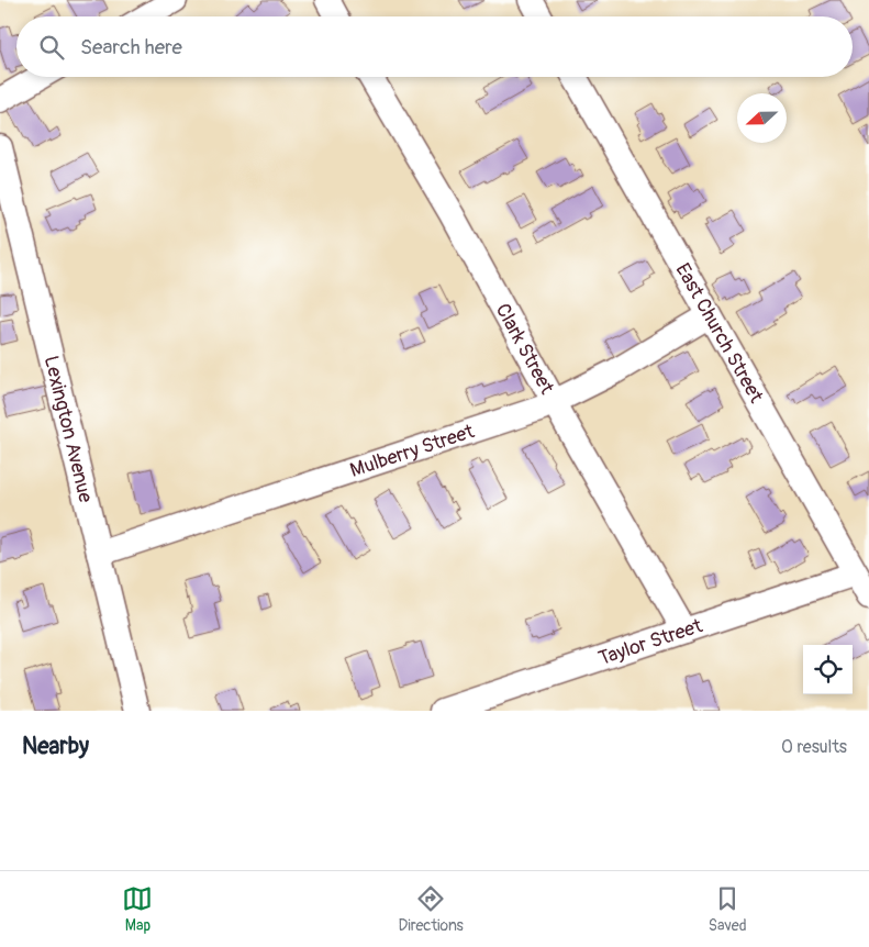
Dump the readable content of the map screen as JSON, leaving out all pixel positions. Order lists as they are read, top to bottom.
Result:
{
  "streets": {
    "street": [
      "East Church Street",
      "Clark Street",
      "Lexington Avenue",
      "Mulberry Street",
      "Taylor Street"
    ]
  },
  "crossings": [
    ["East Church Street", "Mulberry Street"],
    ["East Church Street", "Taylor Street"],
    ["Clark Street", "Mulberry Street"],
    ["Clark Street", "Taylor Street"],
    ["Lexington Avenue", "Mulberry Street"]
  ],
  "north": "left",
  "page": {
    "search": "Search here",
    "heading": ["Nearby", "0 results"],
    "nav": ["Map", "Directions", "Saved"]
  }
}
